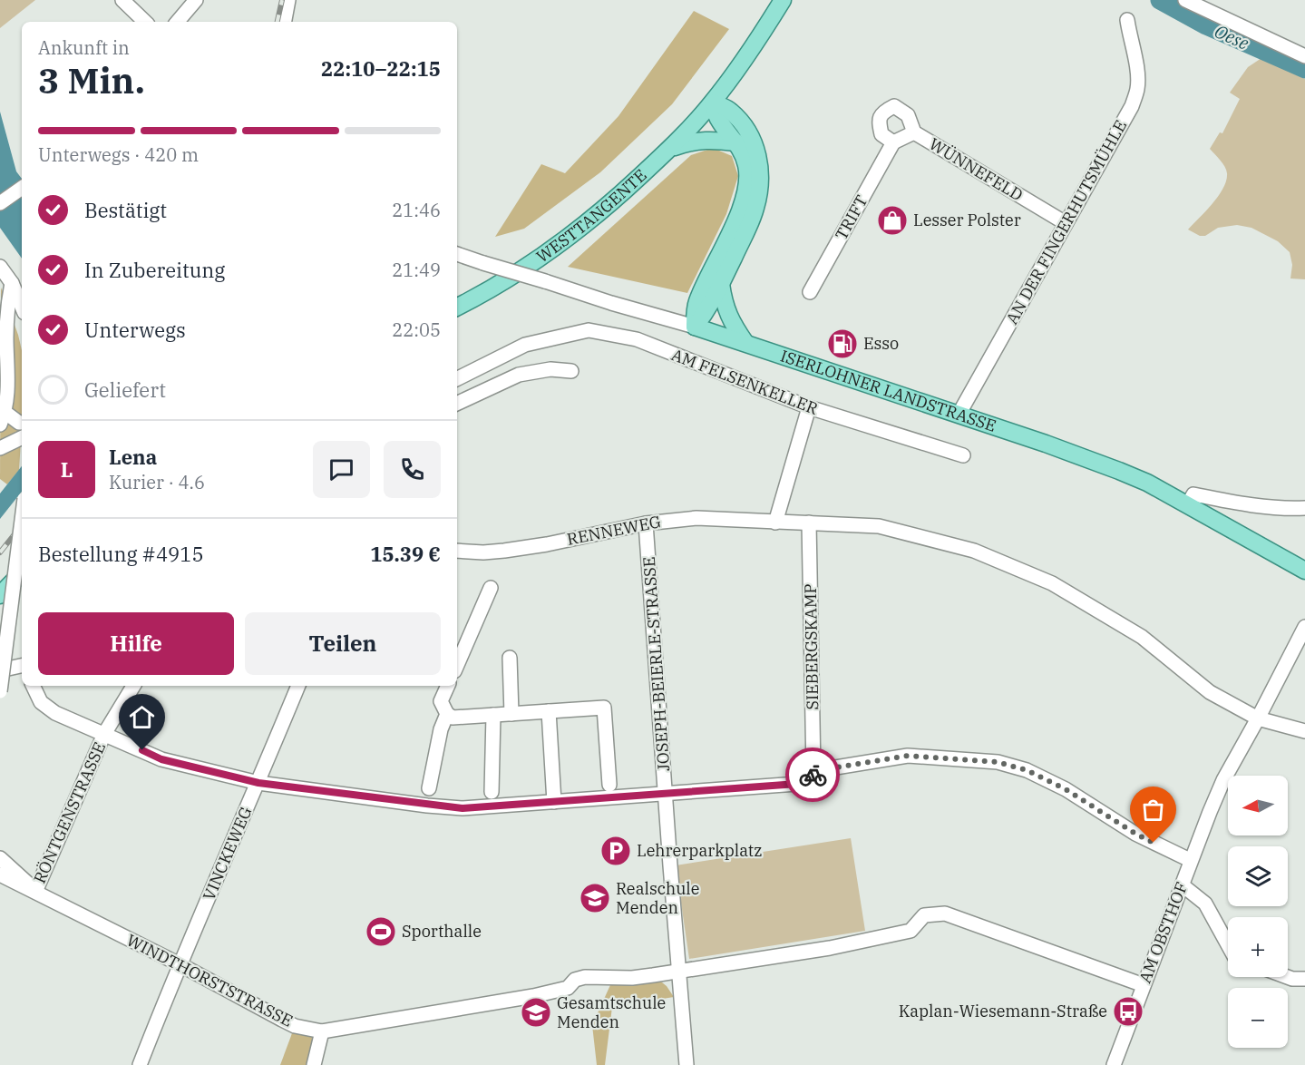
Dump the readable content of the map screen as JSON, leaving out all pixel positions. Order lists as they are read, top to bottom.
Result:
{
  "streets": {
    "main road": ["WESTTANGENTE", "ISERLOHNER LANDSTRASSE"],
    "street": [
      "WÜNNEFELD",
      "TRIFT",
      "AN DER FINGERHUTSMÜHLE",
      "AM FELSENKELLER",
      "RENNEWEG",
      "SIEBERGSKAMP",
      "JOSEPH-BEIERLE-STRASSE",
      "RÖNTGENSTRASSE",
      "VINCKEWEG",
      "AM OBSTHOF",
      "WINDTHORSTSTRASSE"
    ]
  },
  "crossings": [
    ["WÜNNEFELD", "TRIFT"],
    ["WÜNNEFELD", "AN DER FINGERHUTSMÜHLE"],
    ["AN DER FINGERHUTSMÜHLE", "ISERLOHNER LANDSTRASSE"],
    ["RENNEWEG", "SIEBERGSKAMP"],
    ["RENNEWEG", "JOSEPH-BEIERLE-STRASSE"],
    ["RENNEWEG", "AM OBSTHOF"],
    ["JOSEPH-BEIERLE-STRASSE", "WINDTHORSTSTRASSE"],
    ["RÖNTGENSTRASSE", "WINDTHORSTSTRASSE"],
    ["VINCKEWEG", "WINDTHORSTSTRASSE"]
  ],
  "water": ["Oese"],
  "places": {
    "shop": ["Lesser Polster"],
    "fuel station": ["Esso"],
    "parking": ["Lehrerparkplatz"],
    "school or university": ["Realschule Menden", "Gesamtschule Menden"],
    "sports": ["Sporthalle"],
    "bus stop": ["Kaplan-Wiesemann-Straße"]
  },
  "north": "left",
  "page": {
    "heading": ["3 Min.", "Ankunft in", "22:10–22:15"],
    "panel": [
      "Lena",
      "Kurier · 4.6",
      "Bestellung #4915",
      "15.39 €"
    ],
    "bar": "Unterwegs · 420 m",
    "list": [
      ["Bestätigt", "21:46"],
      ["In Zubereitung", "21:49"],
      ["Unterwegs", "22:05"],
      "Geliefert"
    ],
    "round": "L",
    "buttons": ["Hilfe", "Teilen"],
    "map_buttons": ["+", "−"]
  }
}
